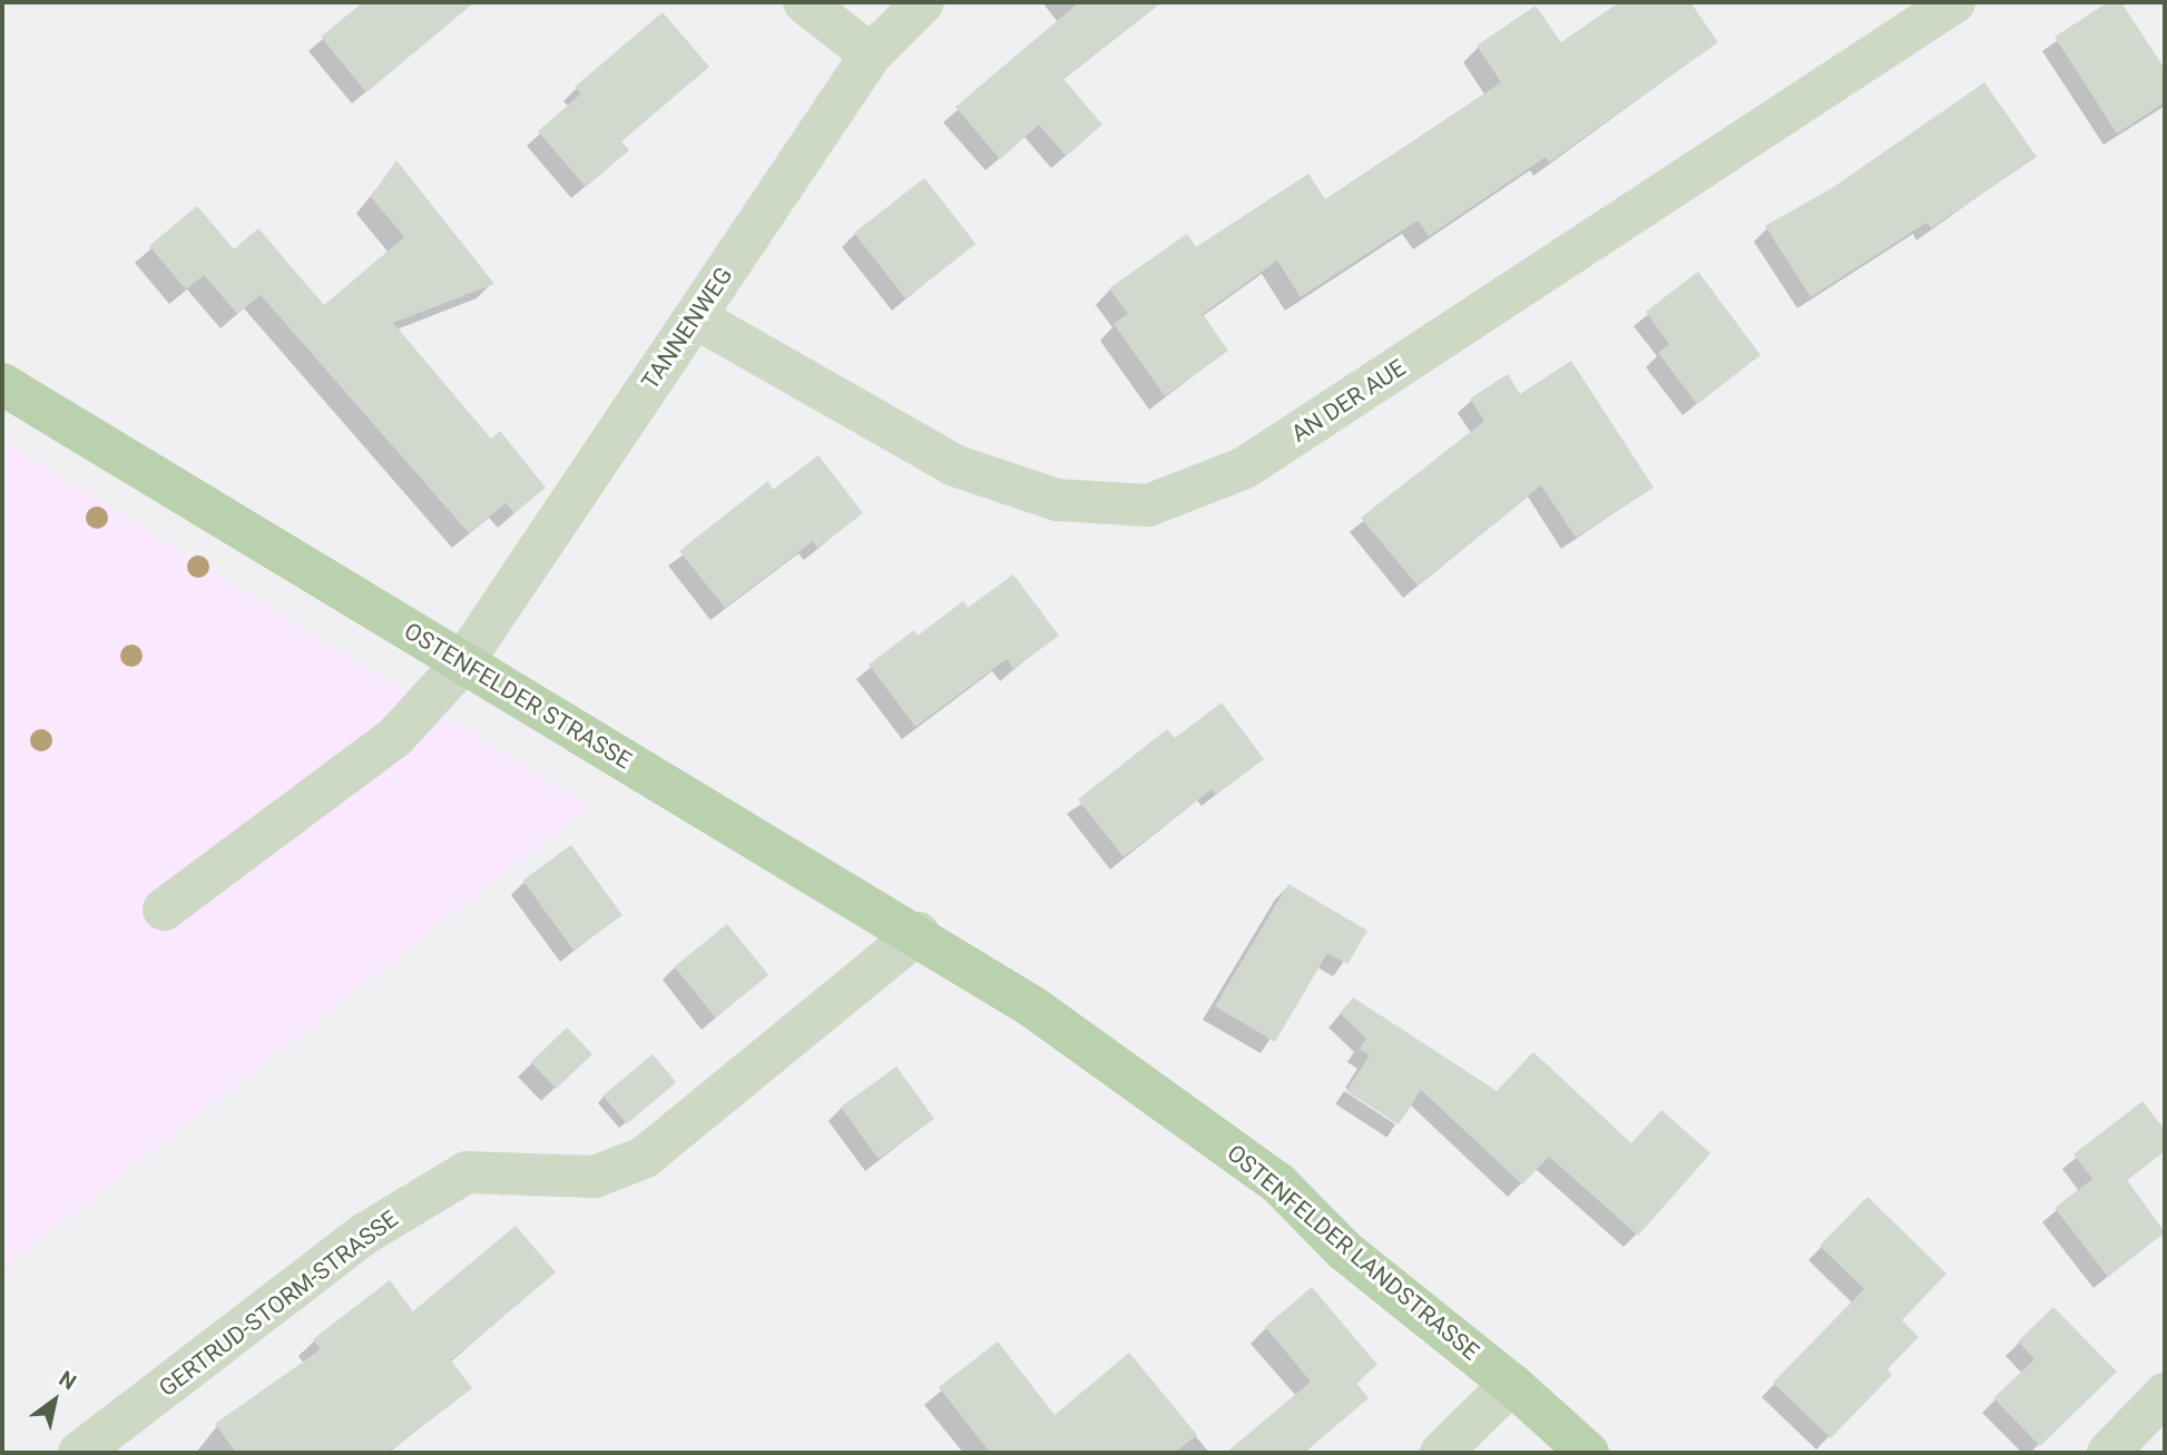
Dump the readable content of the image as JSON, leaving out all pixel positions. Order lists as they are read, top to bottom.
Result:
{
  "streets": {
    "main road": ["OSTENFELDER STRASSE", "OSTENFELDER LANDSTRASSE"],
    "street": ["TANNENWEG", "AN DER AUE", "GERTRUD-STORM-STRASSE"]
  },
  "crossings": [
    ["TANNENWEG", "AN DER AUE"],
    ["TANNENWEG", "OSTENFELDER STRASSE"],
    ["OSTENFELDER STRASSE", "OSTENFELDER LANDSTRASSE"],
    ["OSTENFELDER STRASSE", "GERTRUD-STORM-STRASSE"]
  ],
  "north": "top right"
}
